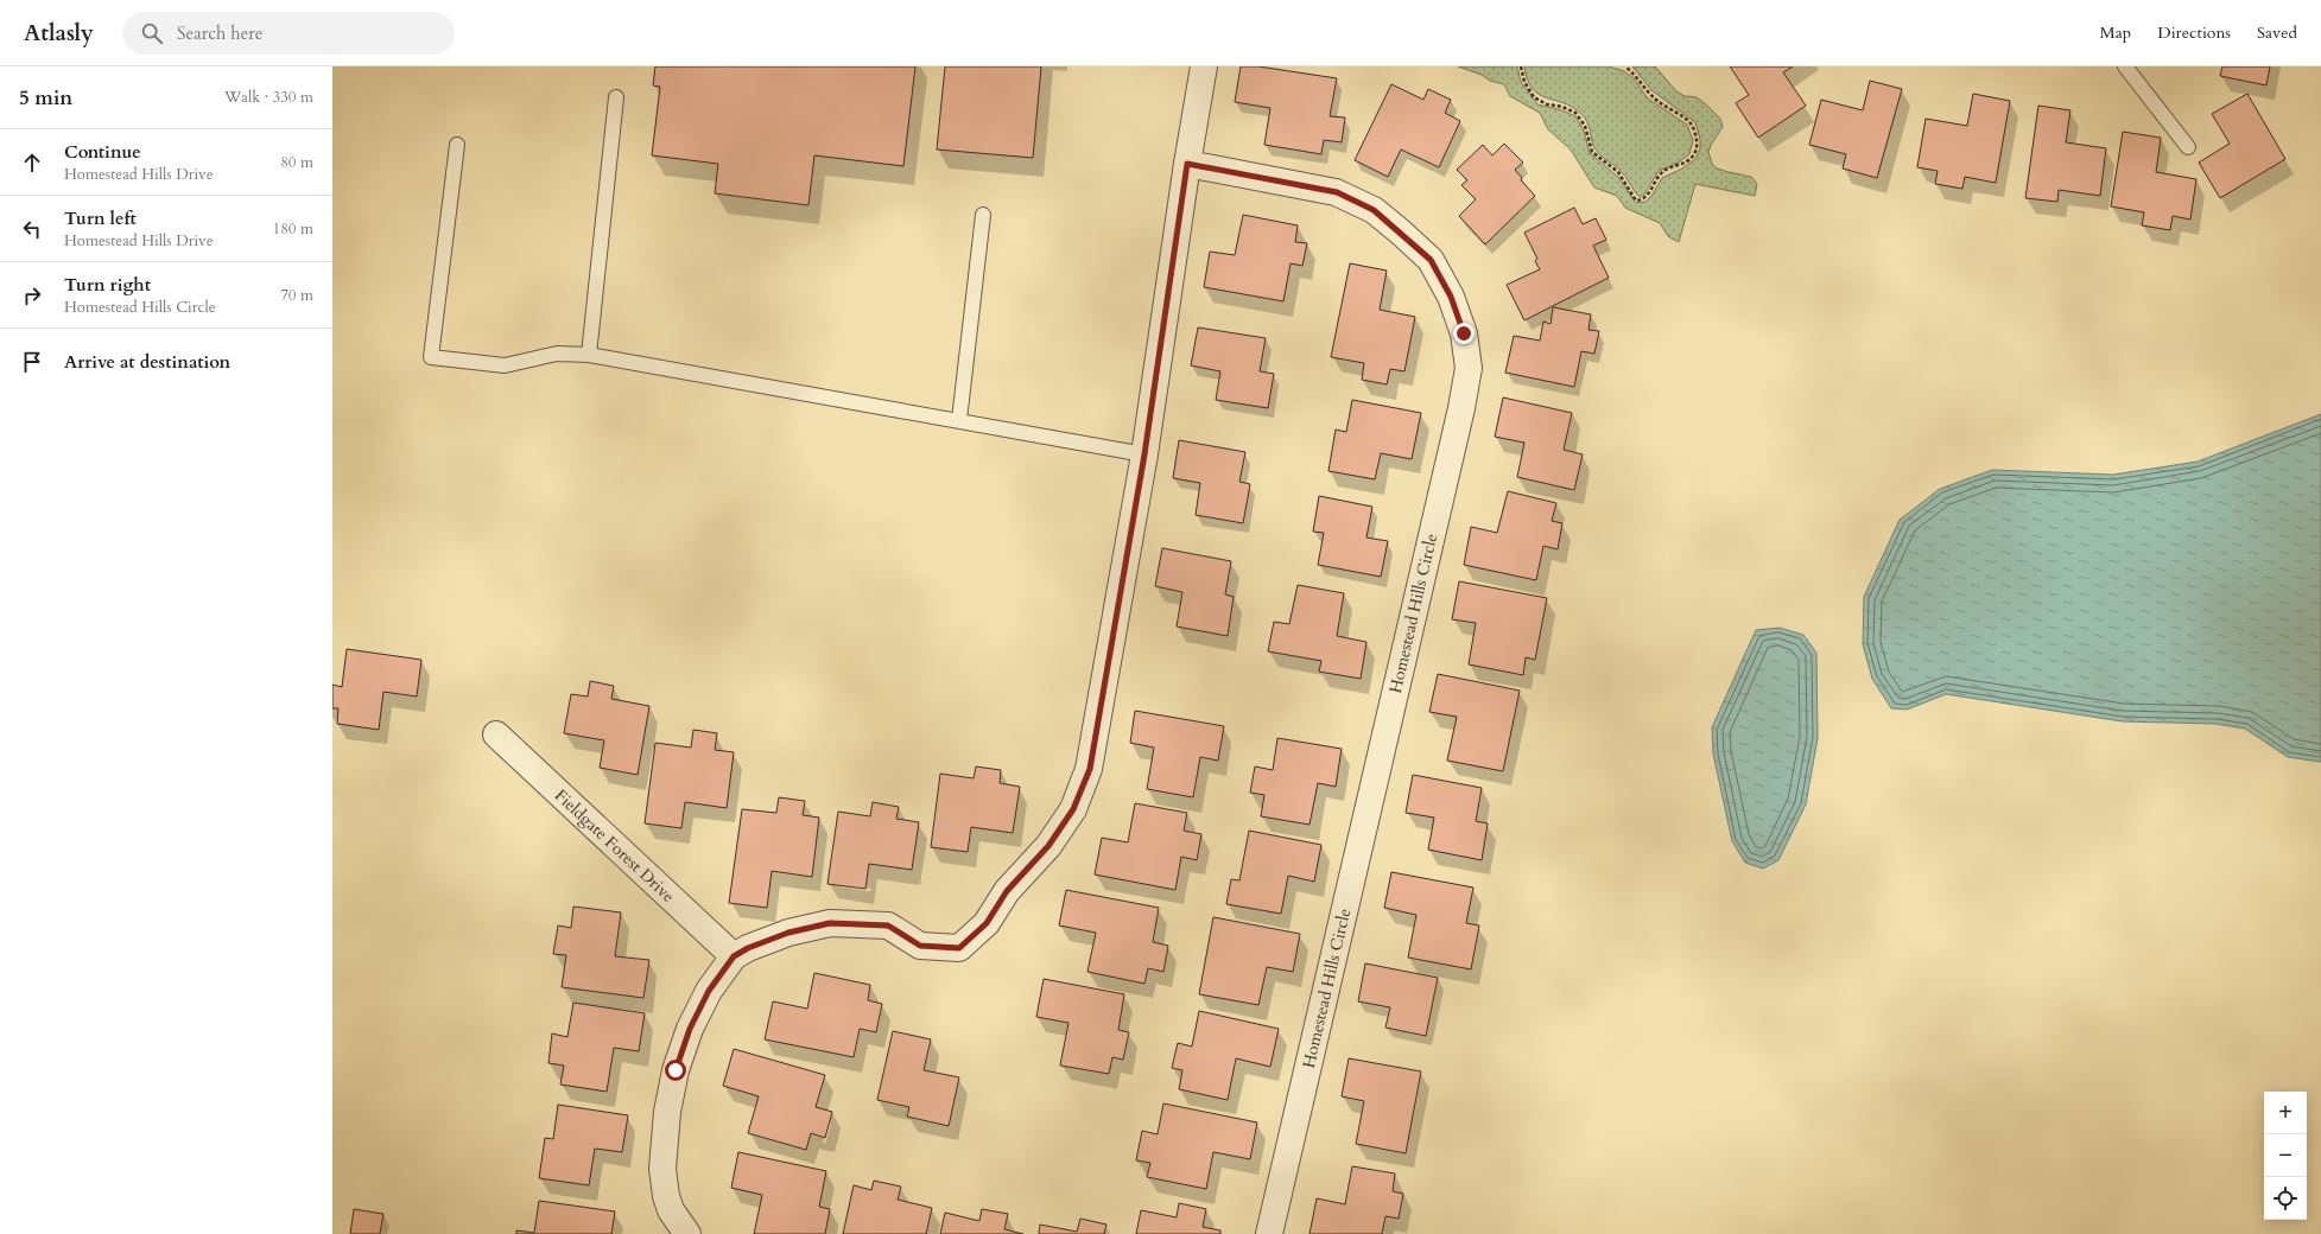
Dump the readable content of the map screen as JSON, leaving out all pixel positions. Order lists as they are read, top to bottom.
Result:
{
  "streets": {
    "street": ["Homestead Hills Circle", "Fieldgate Forest Drive"]
  },
  "page": {
    "header": "Atlasly",
    "search": "Search here",
    "nav": ["Map", "Directions", "Saved"],
    "heading": ["5 min", "Walk · 330 m"],
    "list": [
      ["Continue", "Homestead Hills Drive", "80 m"],
      ["Turn left", "Homestead Hills Drive", "180 m"],
      ["Turn right", "Homestead Hills Circle", "70 m"],
      "Arrive at destination"
    ],
    "map_buttons": ["+", "−"]
  }
}
